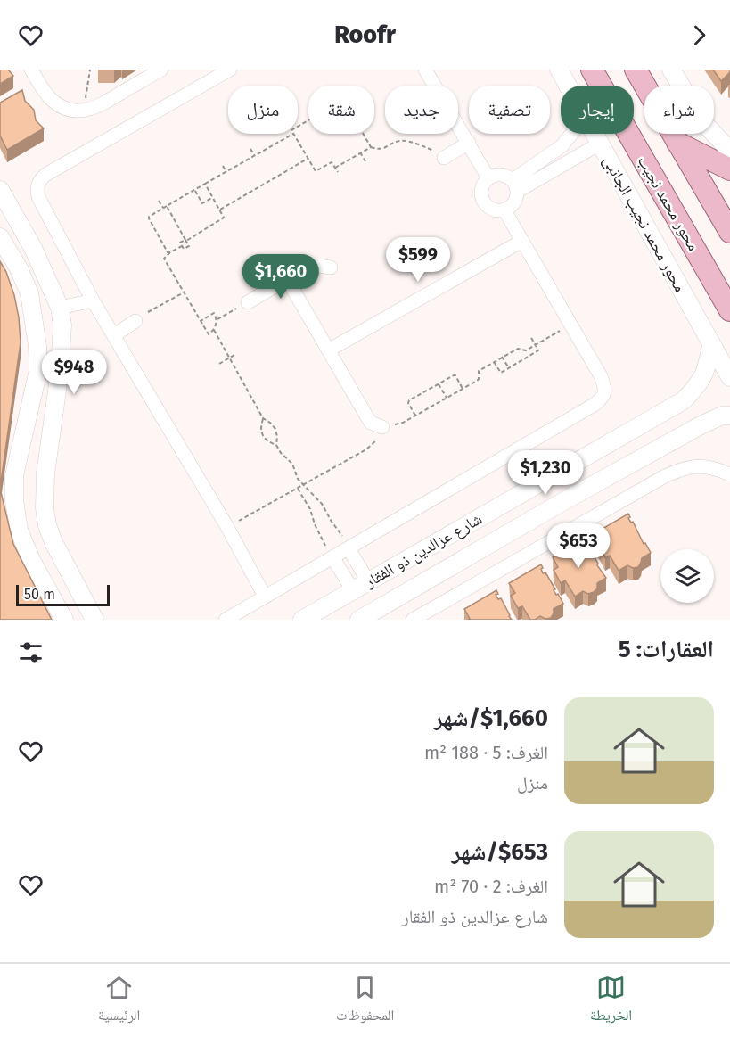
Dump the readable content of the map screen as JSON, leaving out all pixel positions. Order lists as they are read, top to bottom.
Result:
{
  "streets": {
    "main road": ["محور محمد نجيب"],
    "street": ["محور محمد نجيب الجانبى", "شارع عزالدين ذو الفقار"]
  },
  "crossings": [
    ["محور محمد نجيب الجانبى", "شارع عزالدين ذو الفقار"]
  ],
  "scale_bar": "50 m",
  "page": {
    "header": "Roofr",
    "chip": [
      "شراء",
      "إيجار",
      "تصفية",
      "جديد",
      "شقة",
      "منزل"
    ],
    "price": [
      "$599",
      "$1,660",
      "$948",
      "$1,230",
      "$653"
    ],
    "scale": "50 m",
    "heading": "العقارات: 5",
    "list": [
      {
        "name": "$1,660/شهر",
        "note": "الغرف: 5 · 188 m² · منزل"
      },
      {
        "name": "$653/شهر",
        "note": "الغرف: 2 · 70 m² · شارع عزالدين ذو الفقار"
      }
    ],
    "tabs": ["الخريطة", "المحفوظات", "الرئيسية"]
  }
}
